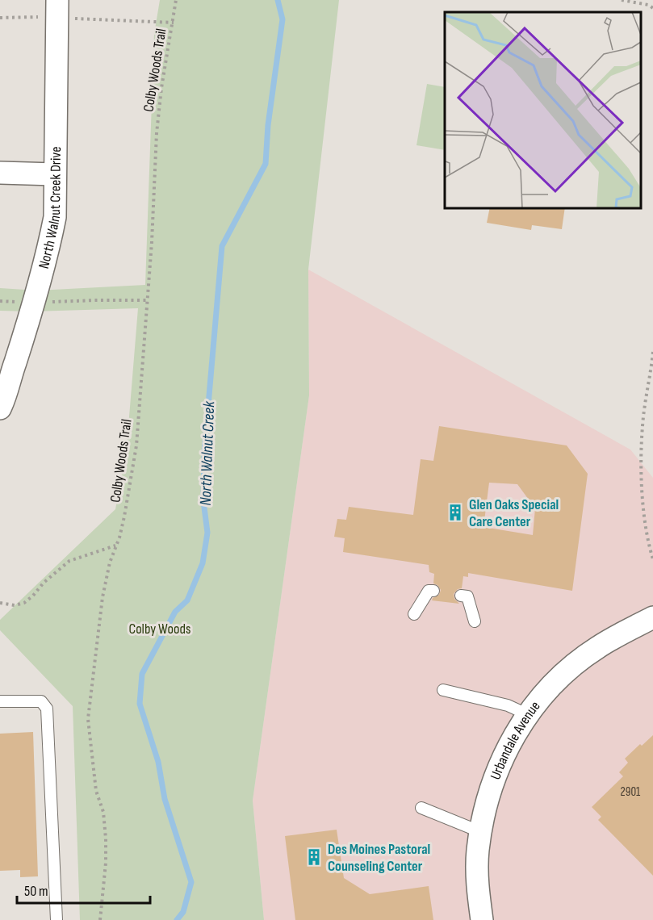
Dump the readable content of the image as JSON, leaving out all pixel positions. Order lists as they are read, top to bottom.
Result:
{
  "streets": {
    "street": ["North Walnut Creek Drive", "Urbandale Avenue"],
    "path": ["Colby Woods Trail"]
  },
  "water": ["North Walnut Creek"],
  "parks": ["Colby Woods"],
  "places": {
    "building": ["Glen Oaks Special Care Center", "Des Moines Pastoral Counseling Center"]
  },
  "house_numbers": ["2901"],
  "scale_bar": "50 m"
}
